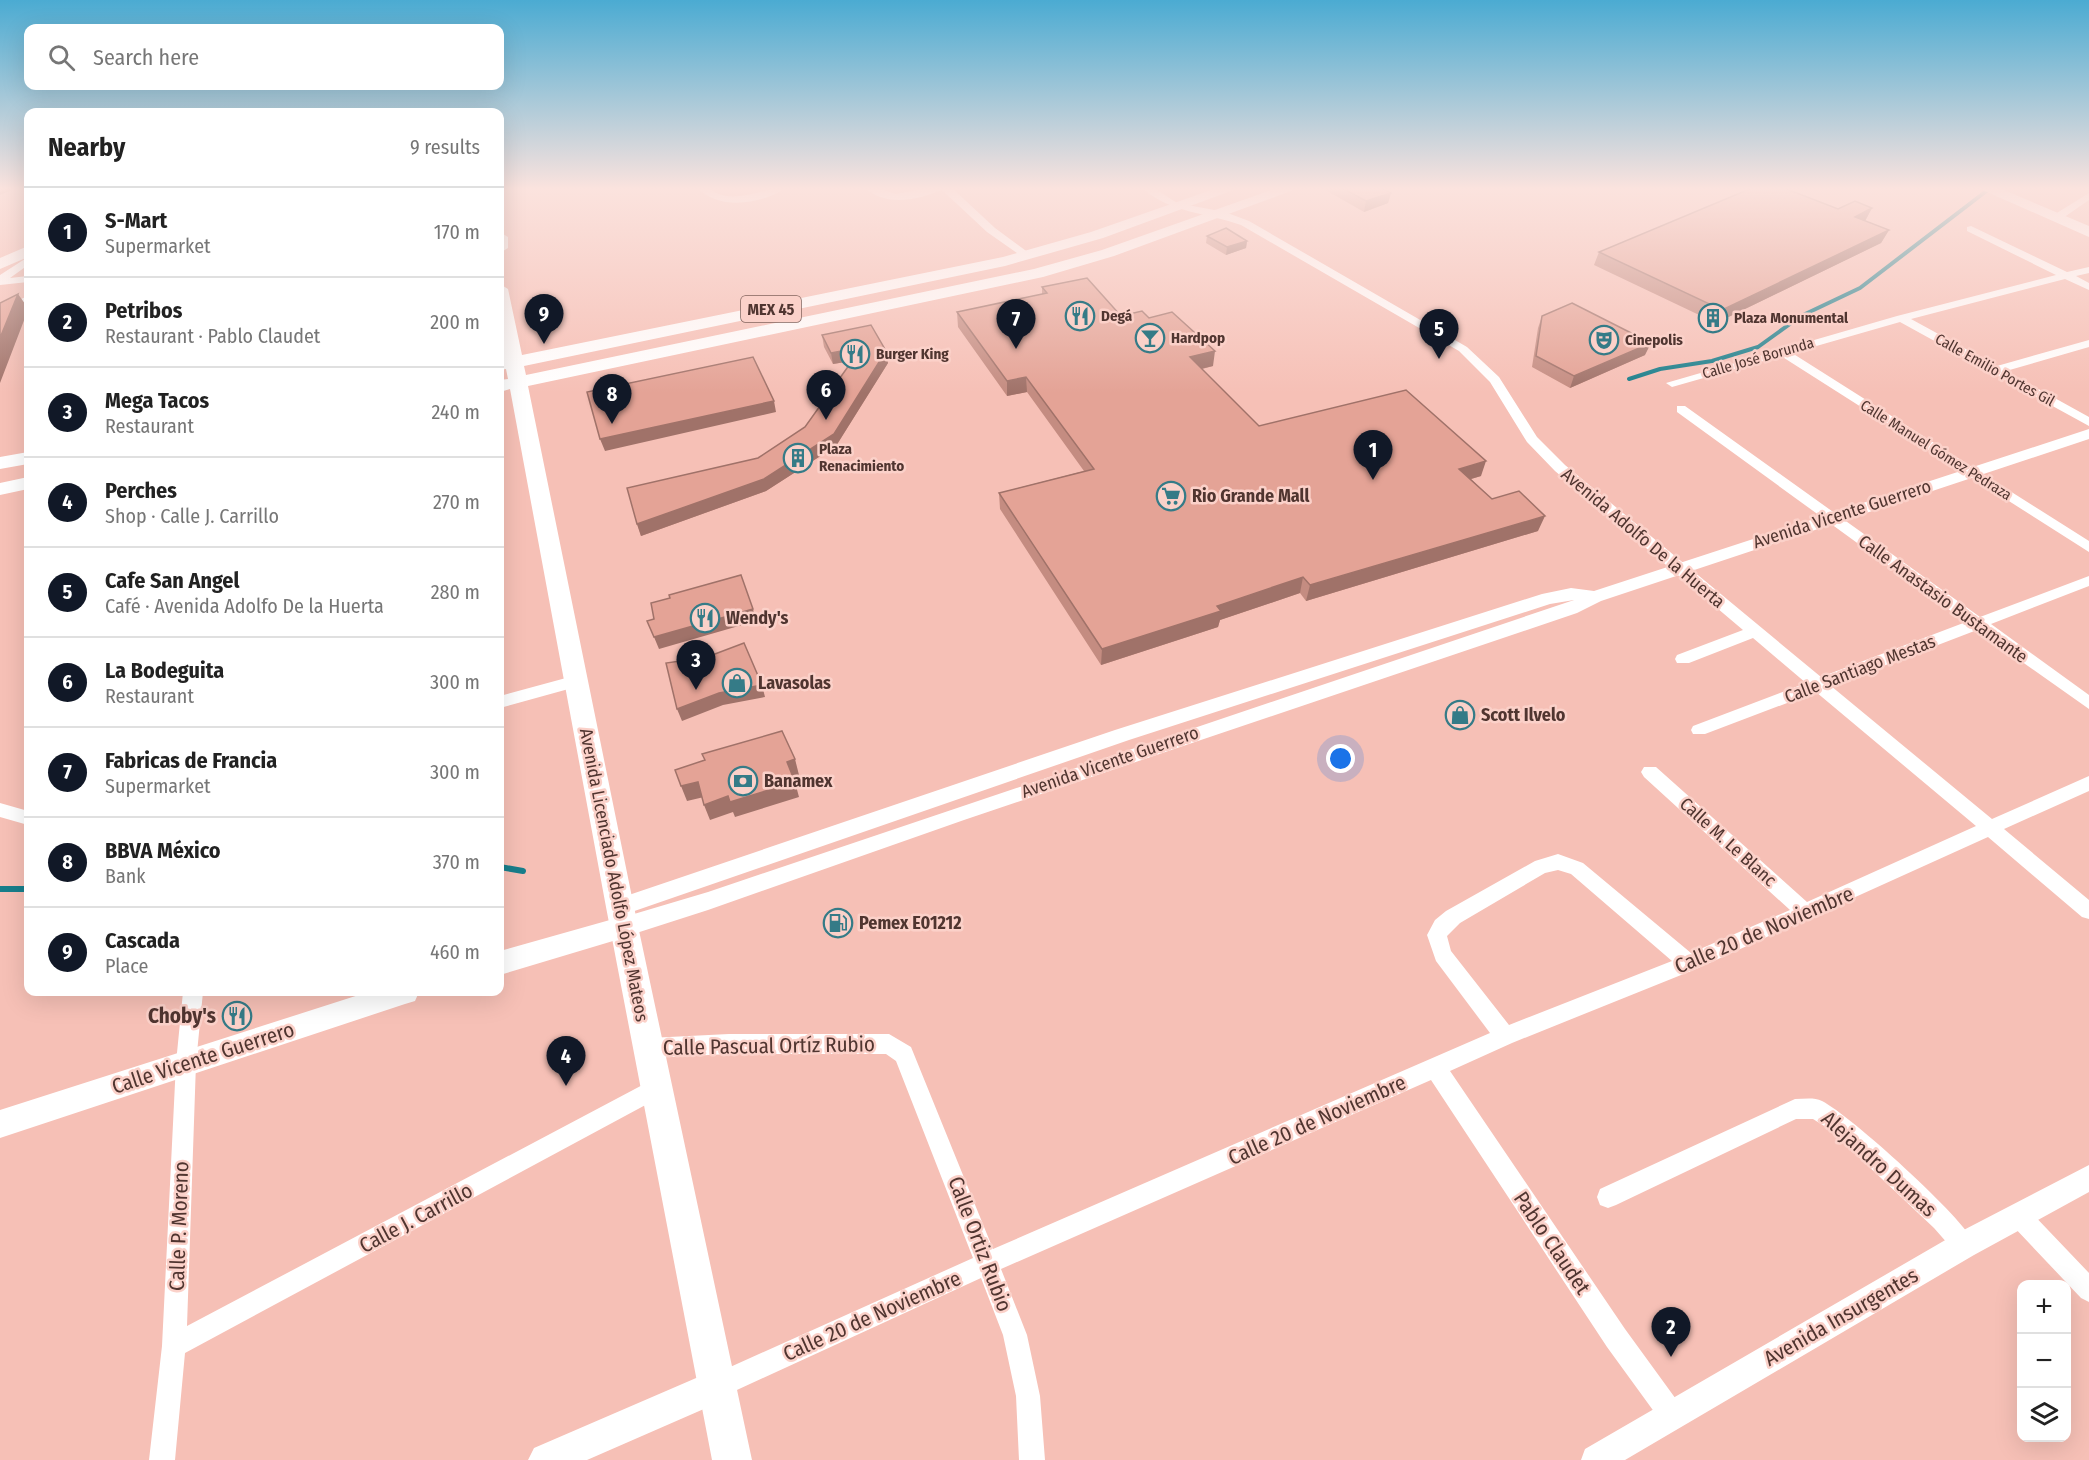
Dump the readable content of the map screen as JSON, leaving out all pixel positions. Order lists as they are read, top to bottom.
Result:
{
  "streets": {
    "main road": [
      "MEX 45",
      "Avenida Licenciado Adolfo López Mateos",
      "Calle 20 de Noviembre",
      "Calle Vicente Guerrero"
    ],
    "street": [
      "Calle José Borunda",
      "Calle Emilio Portes Gil",
      "Calle Manuel Gómez Pedraza",
      "Avenida Vicente Guerrero",
      "Avenida Adolfo De la Huerta",
      "Calle Anastasio Bustamante",
      "Calle Santiago Mestas",
      "Calle M. Le Blanc",
      "Calle Pascual Ortíz Rubio",
      "Alejandro Dumas",
      "Calle J. Carrillo",
      "Calle P. Moreno",
      "Pablo Claudet",
      "Calle Ortiz Rubio",
      "Avenida Insurgentes"
    ]
  },
  "crossings": [
    ["MEX 45", "Avenida Licenciado Adolfo López Mateos"],
    ["Calle José Borunda", "Calle Emilio Portes Gil"],
    ["Calle José Borunda", "Calle Manuel Gómez Pedraza"],
    ["Calle Manuel Gómez Pedraza", "Avenida Vicente Guerrero"],
    ["Avenida Vicente Guerrero", "Avenida Adolfo De la Huerta"],
    ["Avenida Vicente Guerrero", "Calle Anastasio Bustamante"],
    ["Avenida Vicente Guerrero", "Avenida Licenciado Adolfo López Mateos"],
    ["Avenida Adolfo De la Huerta", "Calle Santiago Mestas"],
    ["Avenida Adolfo De la Huerta", "Calle 20 de Noviembre"],
    ["Calle Anastasio Bustamante", "Calle Santiago Mestas"],
    ["Calle M. Le Blanc", "Calle 20 de Noviembre"],
    ["Avenida Licenciado Adolfo López Mateos", "Calle 20 de Noviembre"],
    ["Avenida Licenciado Adolfo López Mateos", "Calle Pascual Ortíz Rubio"],
    ["Avenida Licenciado Adolfo López Mateos", "Calle J. Carrillo"],
    ["Calle 20 de Noviembre", "Pablo Claudet"],
    ["Calle 20 de Noviembre", "Calle Ortiz Rubio"],
    ["Calle Pascual Ortíz Rubio", "Calle Ortiz Rubio"],
    ["Calle Vicente Guerrero", "Calle P. Moreno"],
    ["Alejandro Dumas", "Avenida Insurgentes"],
    ["Calle J. Carrillo", "Calle P. Moreno"],
    ["Pablo Claudet", "Avenida Insurgentes"]
  ],
  "places": {
    "restaurant": [
      "Degá",
      "Burger King",
      "Wendy's",
      "Choby's"
    ],
    "building": ["Plaza Monumental", "Plaza Renacimiento"],
    "bar": ["Hardpop"],
    "theatre": ["Cinepolis"],
    "supermarket": ["Rio Grande Mall"],
    "shop": ["Lavasolas", "Scott Ilvelo"],
    "bank": ["Banamex"],
    "fuel station": ["Pemex E01212"]
  },
  "page": {
    "search": "Search here",
    "heading": ["Nearby", "9 results"],
    "list": [
      {
        "mark": "1",
        "name": "S-Mart",
        "note": "Supermarket",
        "value": "170 m"
      },
      {
        "mark": "2",
        "name": "Petribos",
        "note": "Restaurant · Pablo Claudet",
        "value": "200 m"
      },
      {
        "mark": "3",
        "name": "Mega Tacos",
        "note": "Restaurant",
        "value": "240 m"
      },
      {
        "mark": "4",
        "name": "Perches",
        "note": "Shop · Calle J. Carrillo",
        "value": "270 m"
      },
      {
        "mark": "5",
        "name": "Cafe San Angel",
        "note": "Café · Avenida Adolfo De la Huerta",
        "value": "280 m"
      },
      {
        "mark": "6",
        "name": "La Bodeguita",
        "note": "Restaurant",
        "value": "300 m"
      },
      {
        "mark": "7",
        "name": "Fabricas de Francia",
        "note": "Supermarket",
        "value": "300 m"
      },
      {
        "mark": "8",
        "name": "BBVA México",
        "note": "Bank",
        "value": "370 m"
      },
      {
        "mark": "9",
        "name": "Cascada",
        "note": "Place",
        "value": "460 m"
      }
    ],
    "pins": [
      "9",
      "7",
      "5",
      "6",
      "8",
      "1",
      "3",
      "4",
      "2"
    ],
    "map_buttons": ["+", "−"]
  }
}
